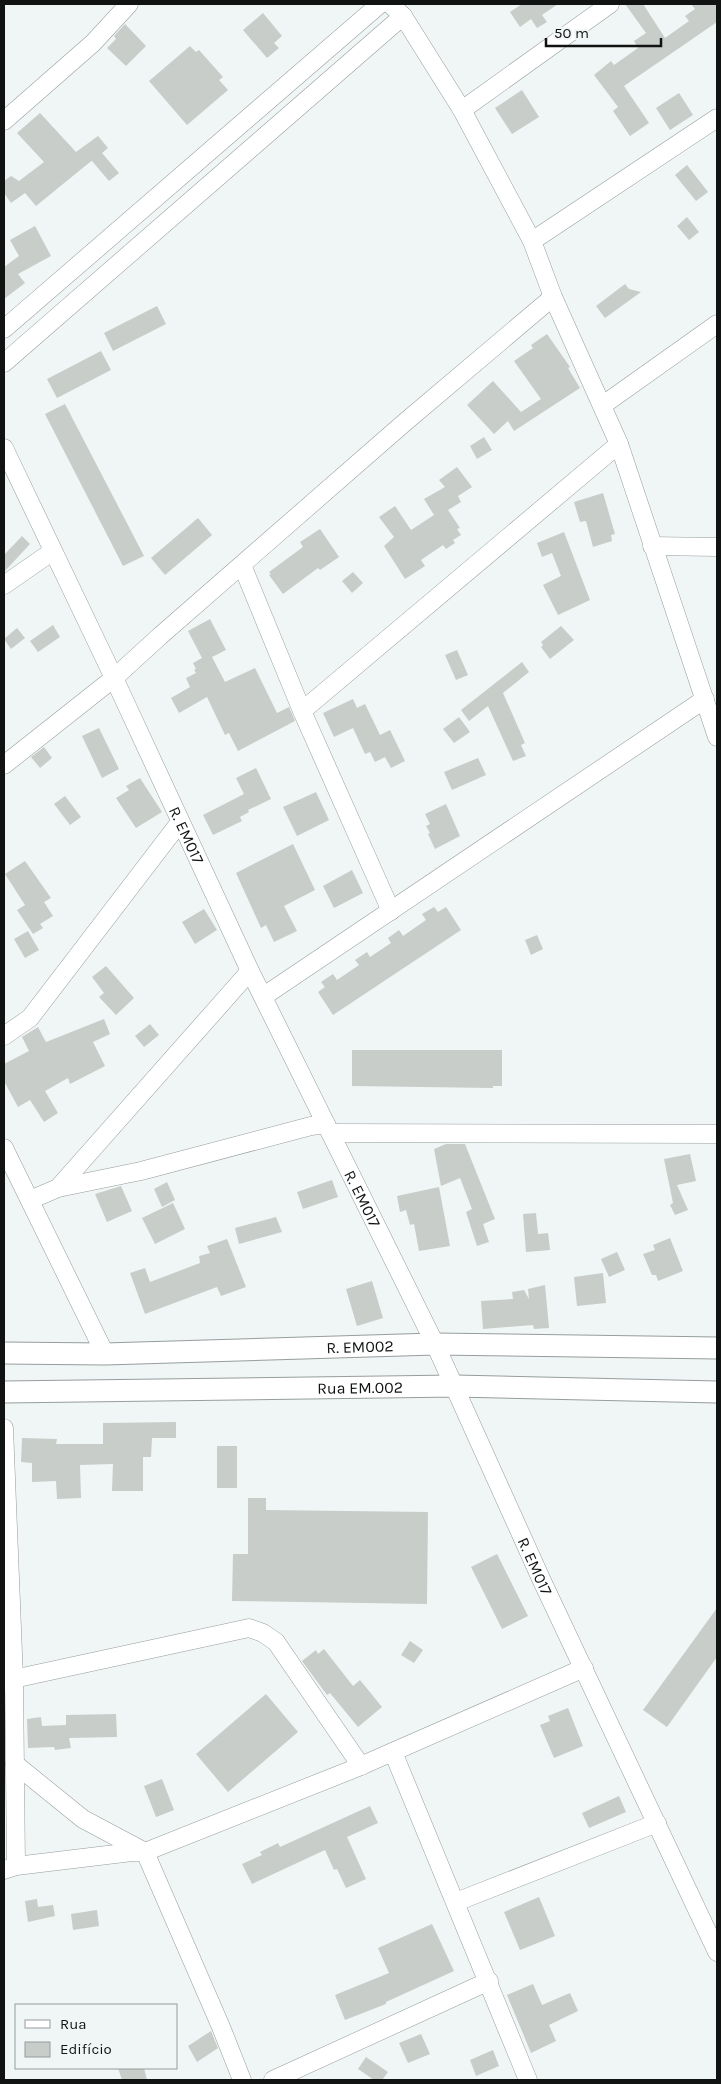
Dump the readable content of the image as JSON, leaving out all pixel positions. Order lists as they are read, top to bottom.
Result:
{
  "streets": {
    "street": ["R. EM017", "R. EM002", "Rua EM.002"]
  },
  "crossings": [
    ["R. EM017", "R. EM002"],
    ["R. EM017", "Rua EM.002"]
  ],
  "legend": ["Rua", "Edifício"],
  "scale_bar": "50 m"
}
